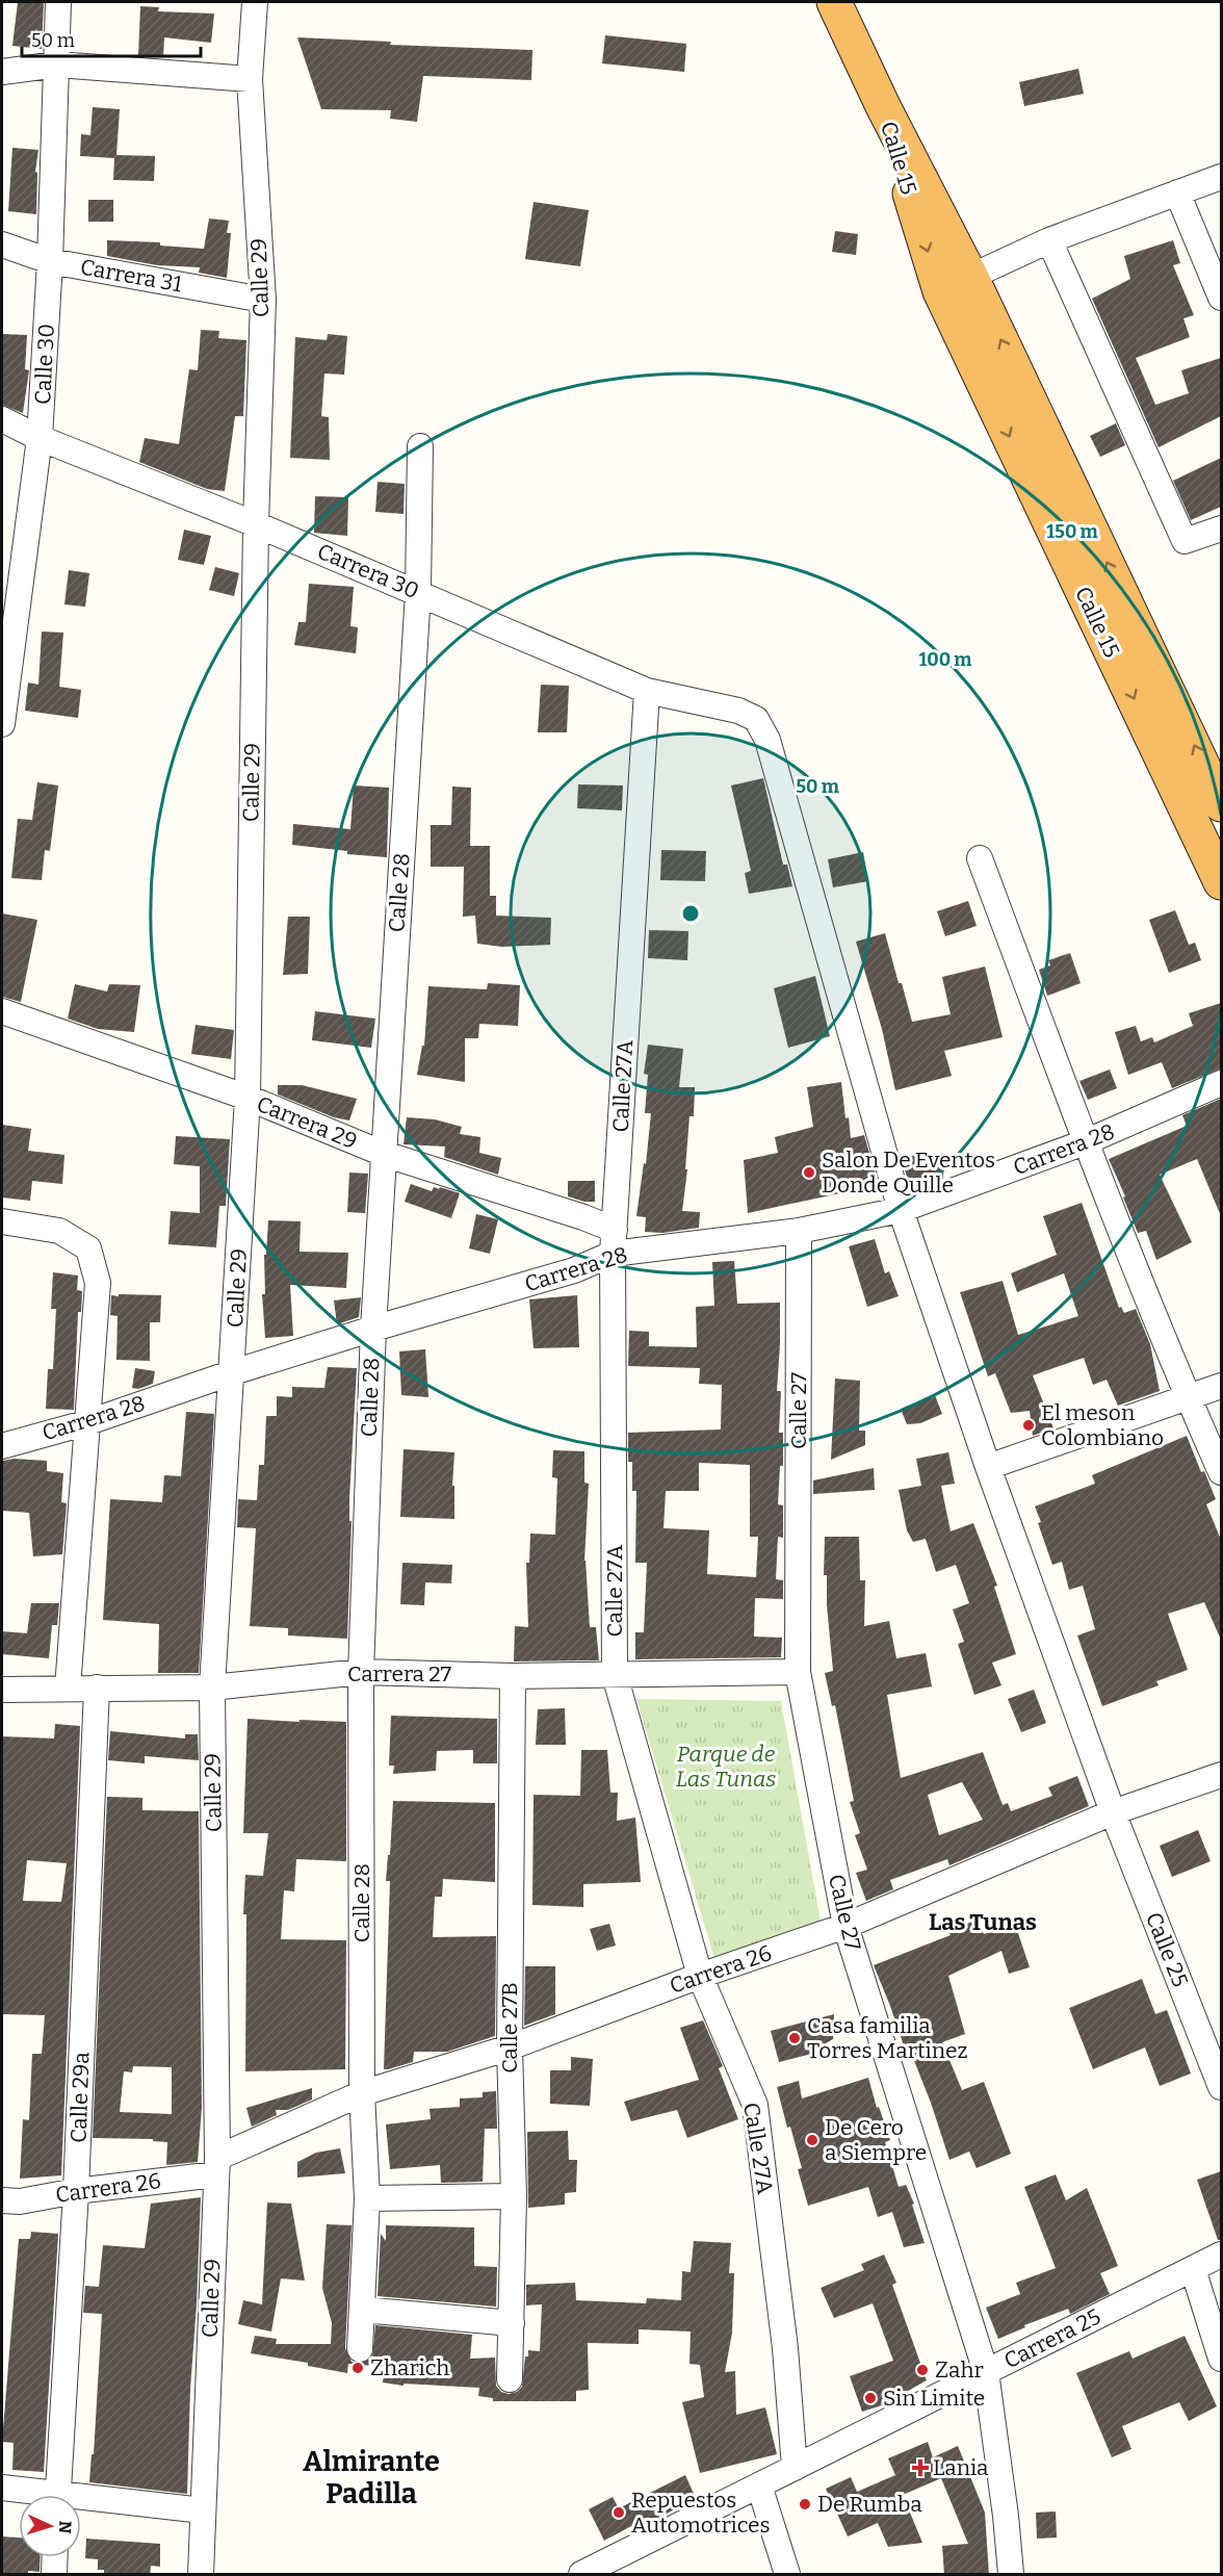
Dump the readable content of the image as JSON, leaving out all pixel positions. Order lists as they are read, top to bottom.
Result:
{
  "streets": {
    "highway": ["Calle 15"],
    "street": [
      "Carrera 31",
      "Calle 29",
      "Calle 30",
      "Carrera 30",
      "Calle 28",
      "Calle 27A",
      "Carrera 29",
      "Carrera 28",
      "Calle 27",
      "Carrera 27",
      "Calle 25",
      "Carrera 26",
      "Calle 27B",
      "Calle 29a",
      "Carrera 25"
    ]
  },
  "crossings": [
    ["Carrera 31", "Calle 29"],
    ["Carrera 31", "Calle 30"],
    ["Calle 29", "Carrera 30"],
    ["Calle 29", "Carrera 29"],
    ["Calle 29", "Carrera 28"],
    ["Calle 29", "Carrera 27"],
    ["Calle 29", "Carrera 26"],
    ["Calle 30", "Carrera 30"],
    ["Carrera 30", "Calle 28"],
    ["Carrera 30", "Calle 27A"],
    ["Carrera 30", "Calle 25"],
    ["Calle 28", "Carrera 29"],
    ["Calle 28", "Carrera 28"],
    ["Calle 28", "Carrera 27"],
    ["Calle 28", "Carrera 26"],
    ["Calle 27A", "Carrera 29"],
    ["Calle 27A", "Carrera 28"],
    ["Calle 27A", "Carrera 27"],
    ["Calle 27A", "Carrera 26"],
    ["Calle 27A", "Carrera 25"],
    ["Carrera 29", "Carrera 28"],
    ["Carrera 28", "Calle 27"],
    ["Carrera 28", "Calle 25"],
    ["Calle 27", "Carrera 27"],
    ["Calle 27", "Carrera 26"],
    ["Calle 27", "Carrera 25"],
    ["Carrera 27", "Calle 27B"],
    ["Carrera 27", "Calle 29a"],
    ["Calle 25", "Carrera 26"],
    ["Carrera 26", "Calle 27B"],
    ["Carrera 26", "Calle 29a"]
  ],
  "districts": ["Las Tunas", "Almirante Padilla"],
  "parks": ["Parque de Las Tunas"],
  "places": {
    "other": [
      "Salon De Eventos Donde Quille",
      "El meson Colombiano",
      "Casa familia Torres Martinez",
      "De Cero a Siempre",
      "Zharich",
      "Zahr",
      "Sin Limite",
      "De Rumba",
      "Repuestos Automotrices"
    ],
    "health": ["Lania"]
  },
  "scale_bar": "50 m",
  "north": "right",
  "rings": ["150 m", "100 m", "50 m"]
}
